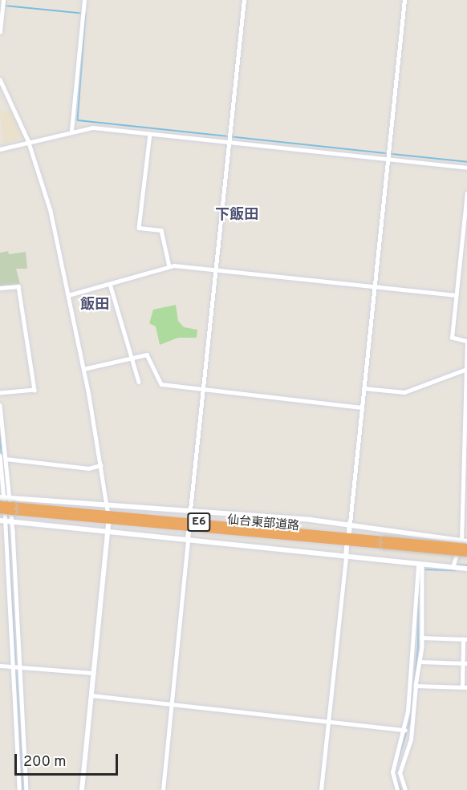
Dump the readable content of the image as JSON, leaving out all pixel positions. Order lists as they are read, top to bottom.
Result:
{
  "streets": {
    "highway": ["E6", "仙台東部道路"]
  },
  "districts": ["下飯田", "飯田"],
  "scale_bar": "200 m"
}
